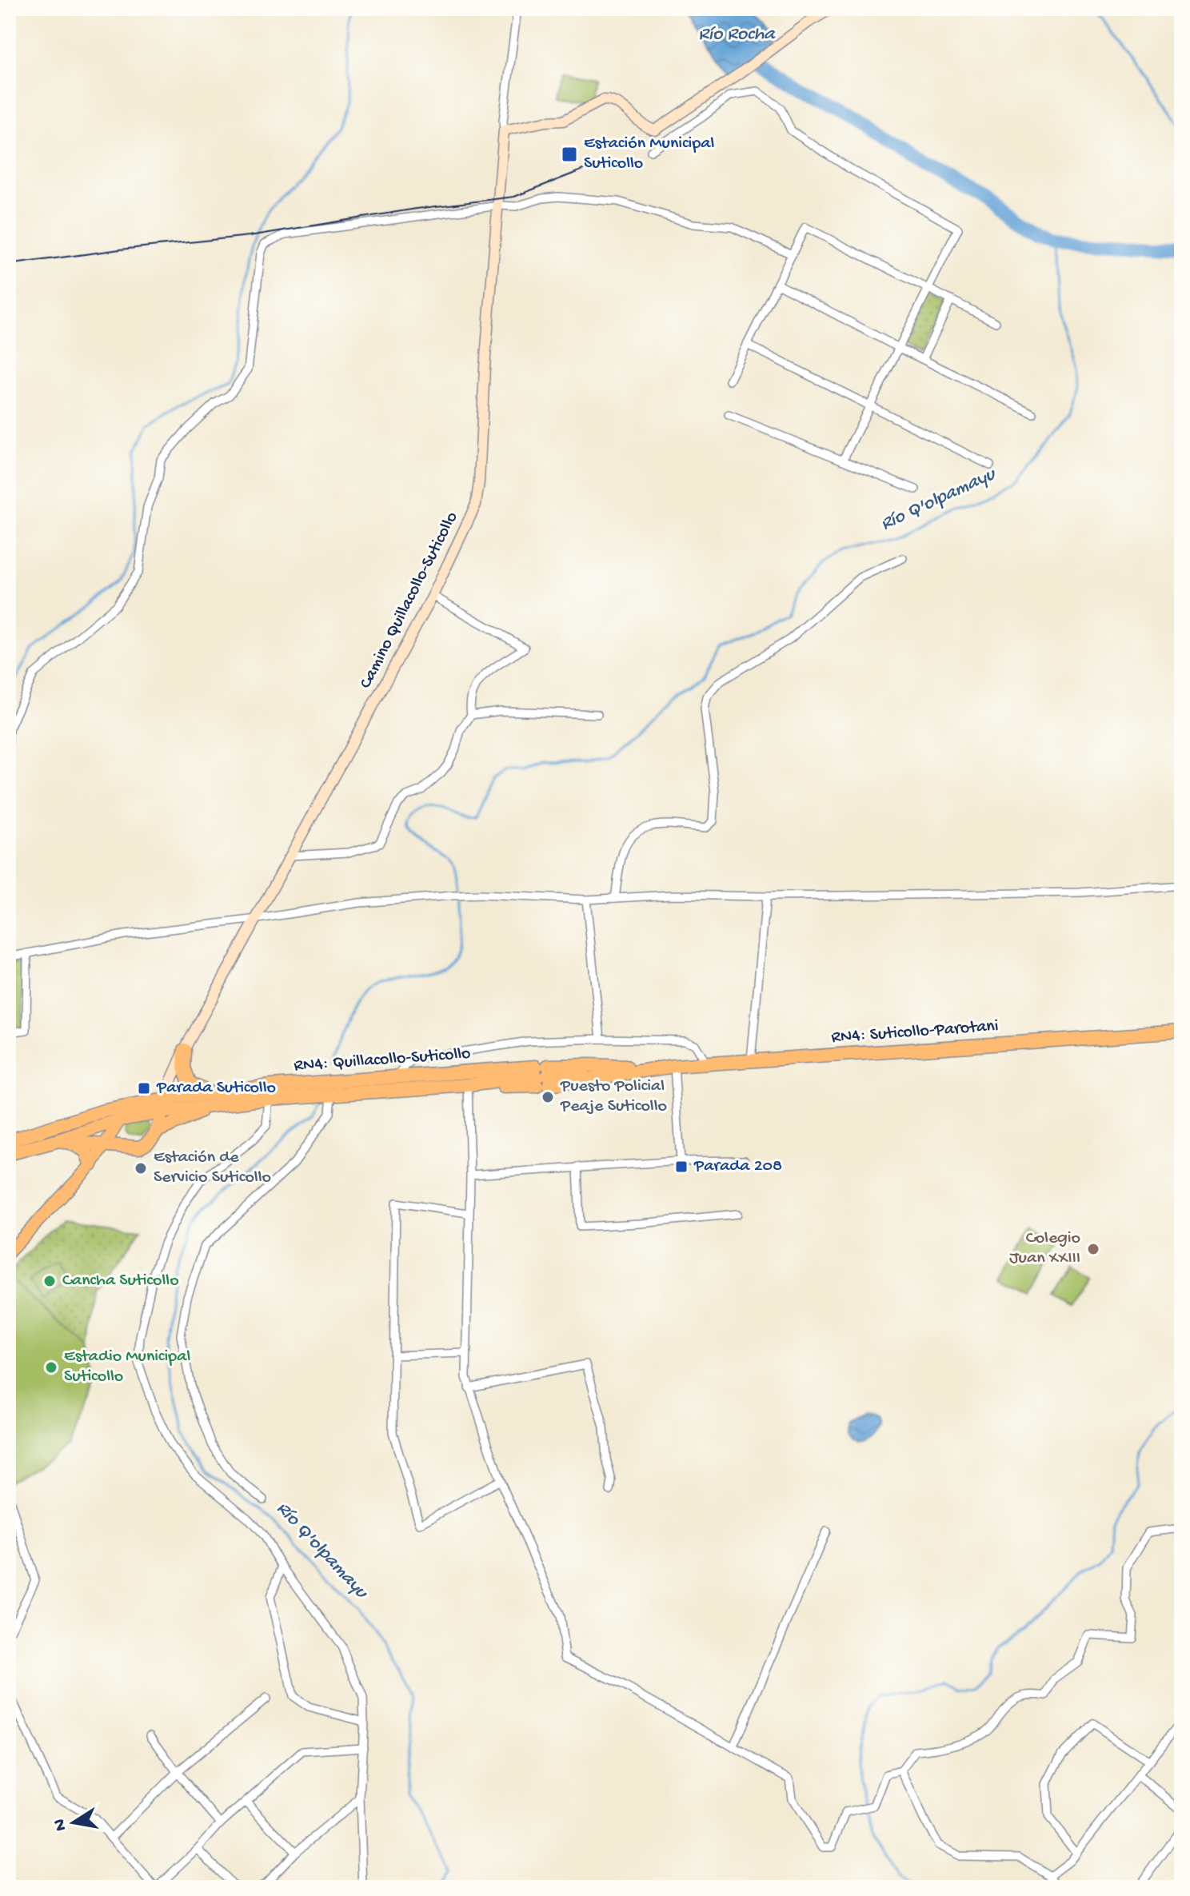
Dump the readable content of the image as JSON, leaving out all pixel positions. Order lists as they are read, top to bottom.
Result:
{
  "streets": {
    "highway": ["RN4: Suticollo-Parotani", "RN4: Quillacollo-Suticollo"],
    "main road": ["Camino Quillacollo-Suticollo"]
  },
  "crossings": [
    ["Camino Quillacollo-Suticollo", "RN4: Quillacollo-Suticollo"],
    ["RN4: Suticollo-Parotani", "RN4: Quillacollo-Suticollo"]
  ],
  "water": ["Río Rocha", "Río Q'olpamayu"],
  "places": {
    "transit": ["Estación Municipal Suticollo", "Parada Suticollo", "Parada 208"],
    "other": [
      "Puesto Policial Peaje Suticollo",
      "Estación de Servicio Suticollo",
      "Colegio Juan XXIII",
      "Cancha Suticollo",
      "Estadio Municipal Suticollo"
    ]
  },
  "north": "left"
}
